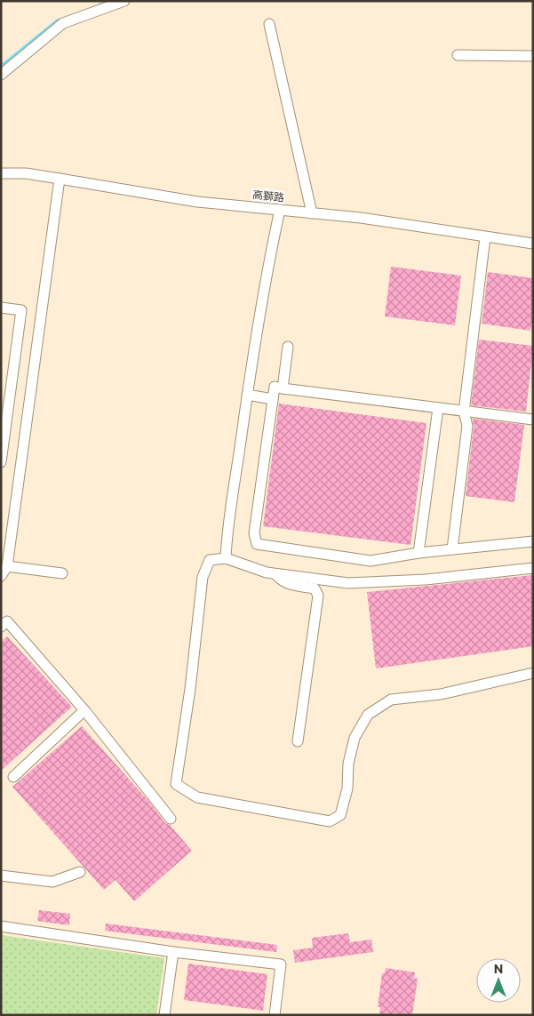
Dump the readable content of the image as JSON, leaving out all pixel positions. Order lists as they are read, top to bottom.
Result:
{
  "streets": {
    "street": ["高獅路"]
  },
  "north": "top"
}
